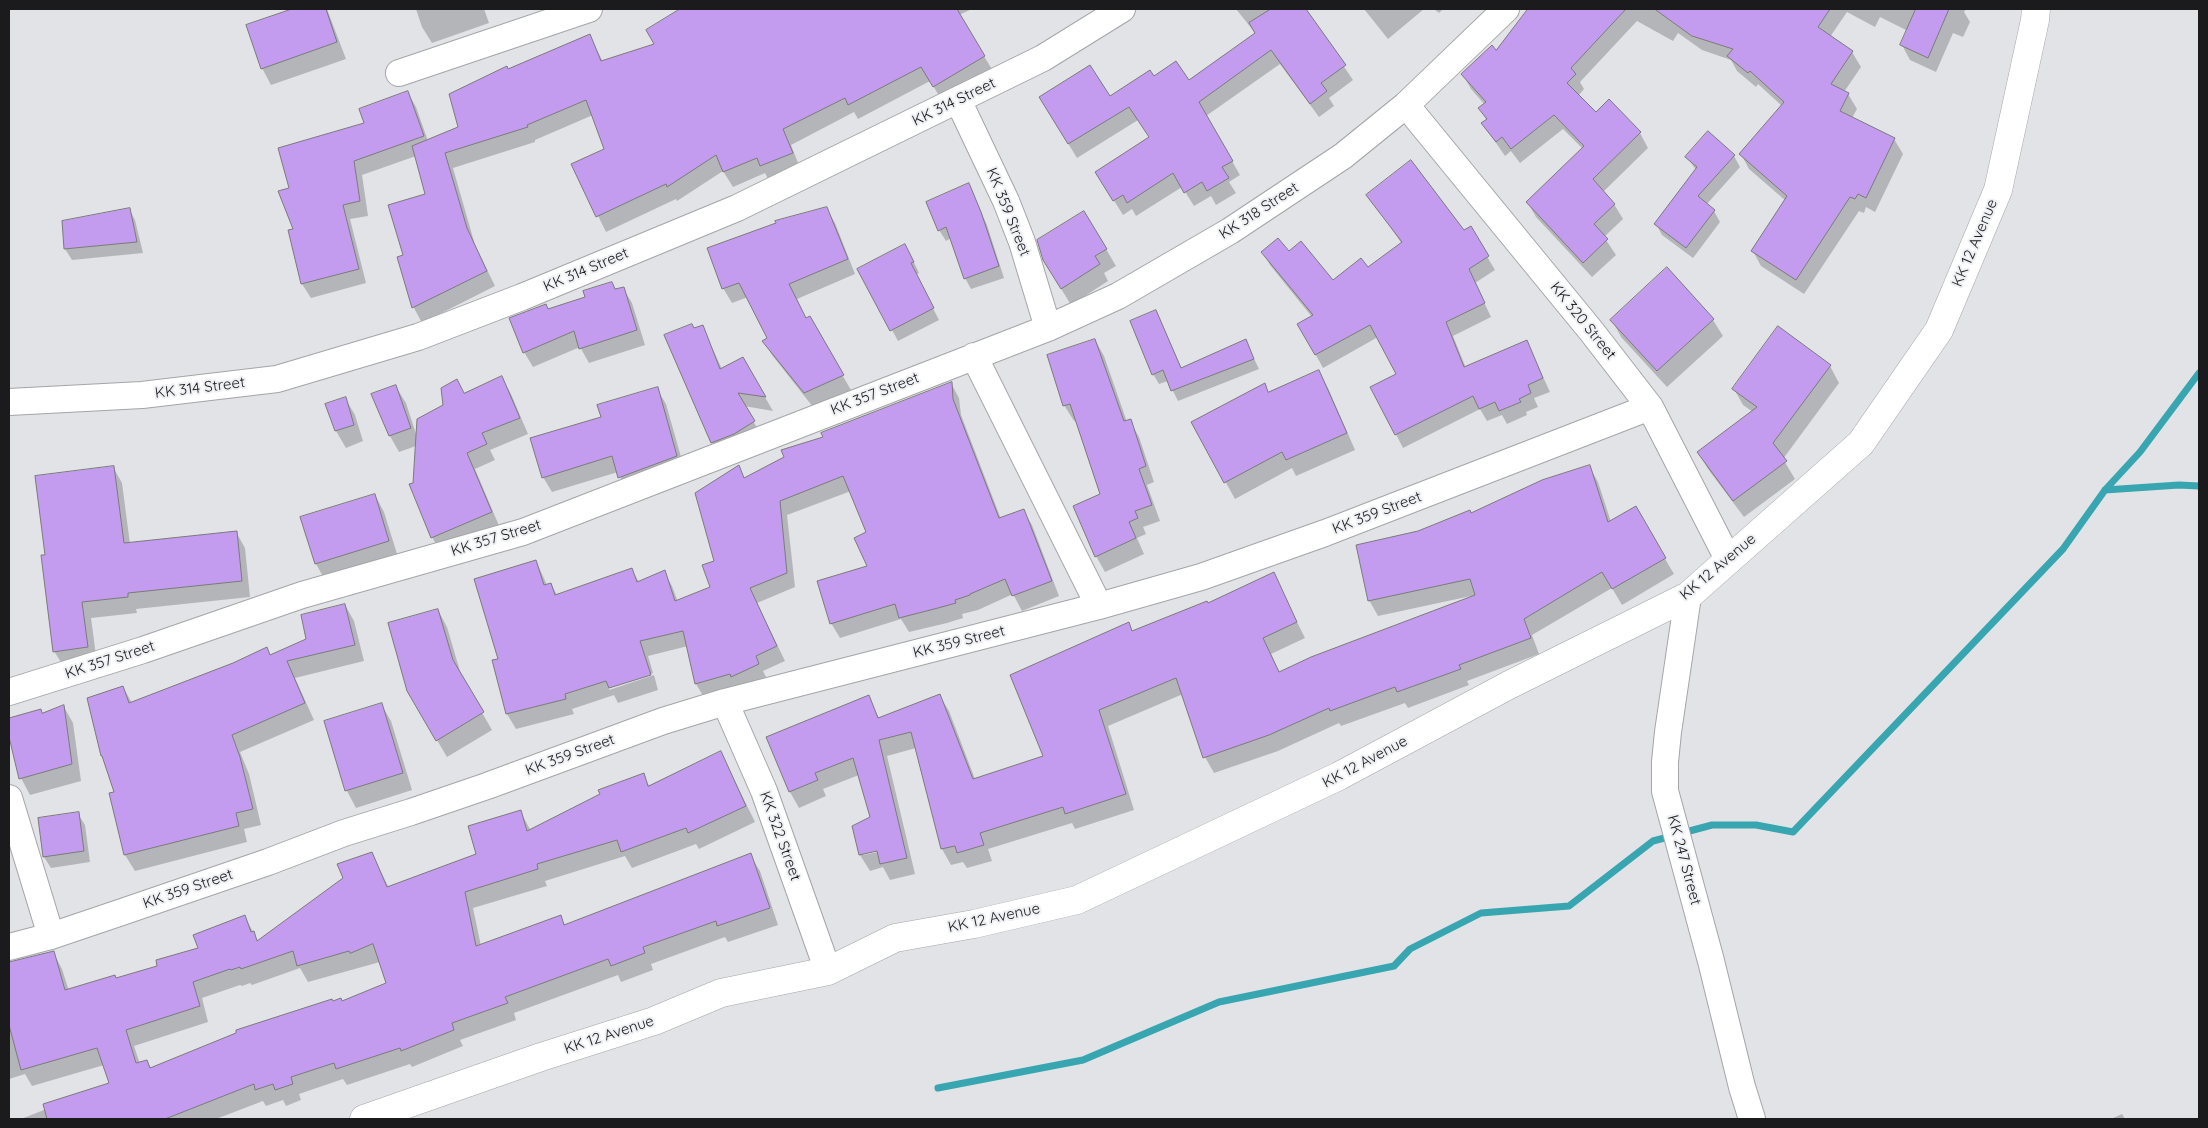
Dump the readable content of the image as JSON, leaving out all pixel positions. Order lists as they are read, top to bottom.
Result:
{
  "streets": {
    "main road": ["KK 12 Avenue"],
    "street": [
      "KK 314 Street",
      "KK 318 Street",
      "KK 359 Street",
      "KK 320 Street",
      "KK 357 Street",
      "KK 322 Street",
      "KK 247 Street"
    ]
  },
  "crossings": [
    ["KK 314 Street", "KK 359 Street"],
    ["KK 318 Street", "KK 359 Street"],
    ["KK 318 Street", "KK 320 Street"],
    ["KK 318 Street", "KK 357 Street"],
    ["KK 359 Street", "KK 320 Street"],
    ["KK 359 Street", "KK 322 Street"],
    ["KK 12 Avenue", "KK 320 Street"],
    ["KK 12 Avenue", "KK 322 Street"],
    ["KK 12 Avenue", "KK 247 Street"]
  ]
}
